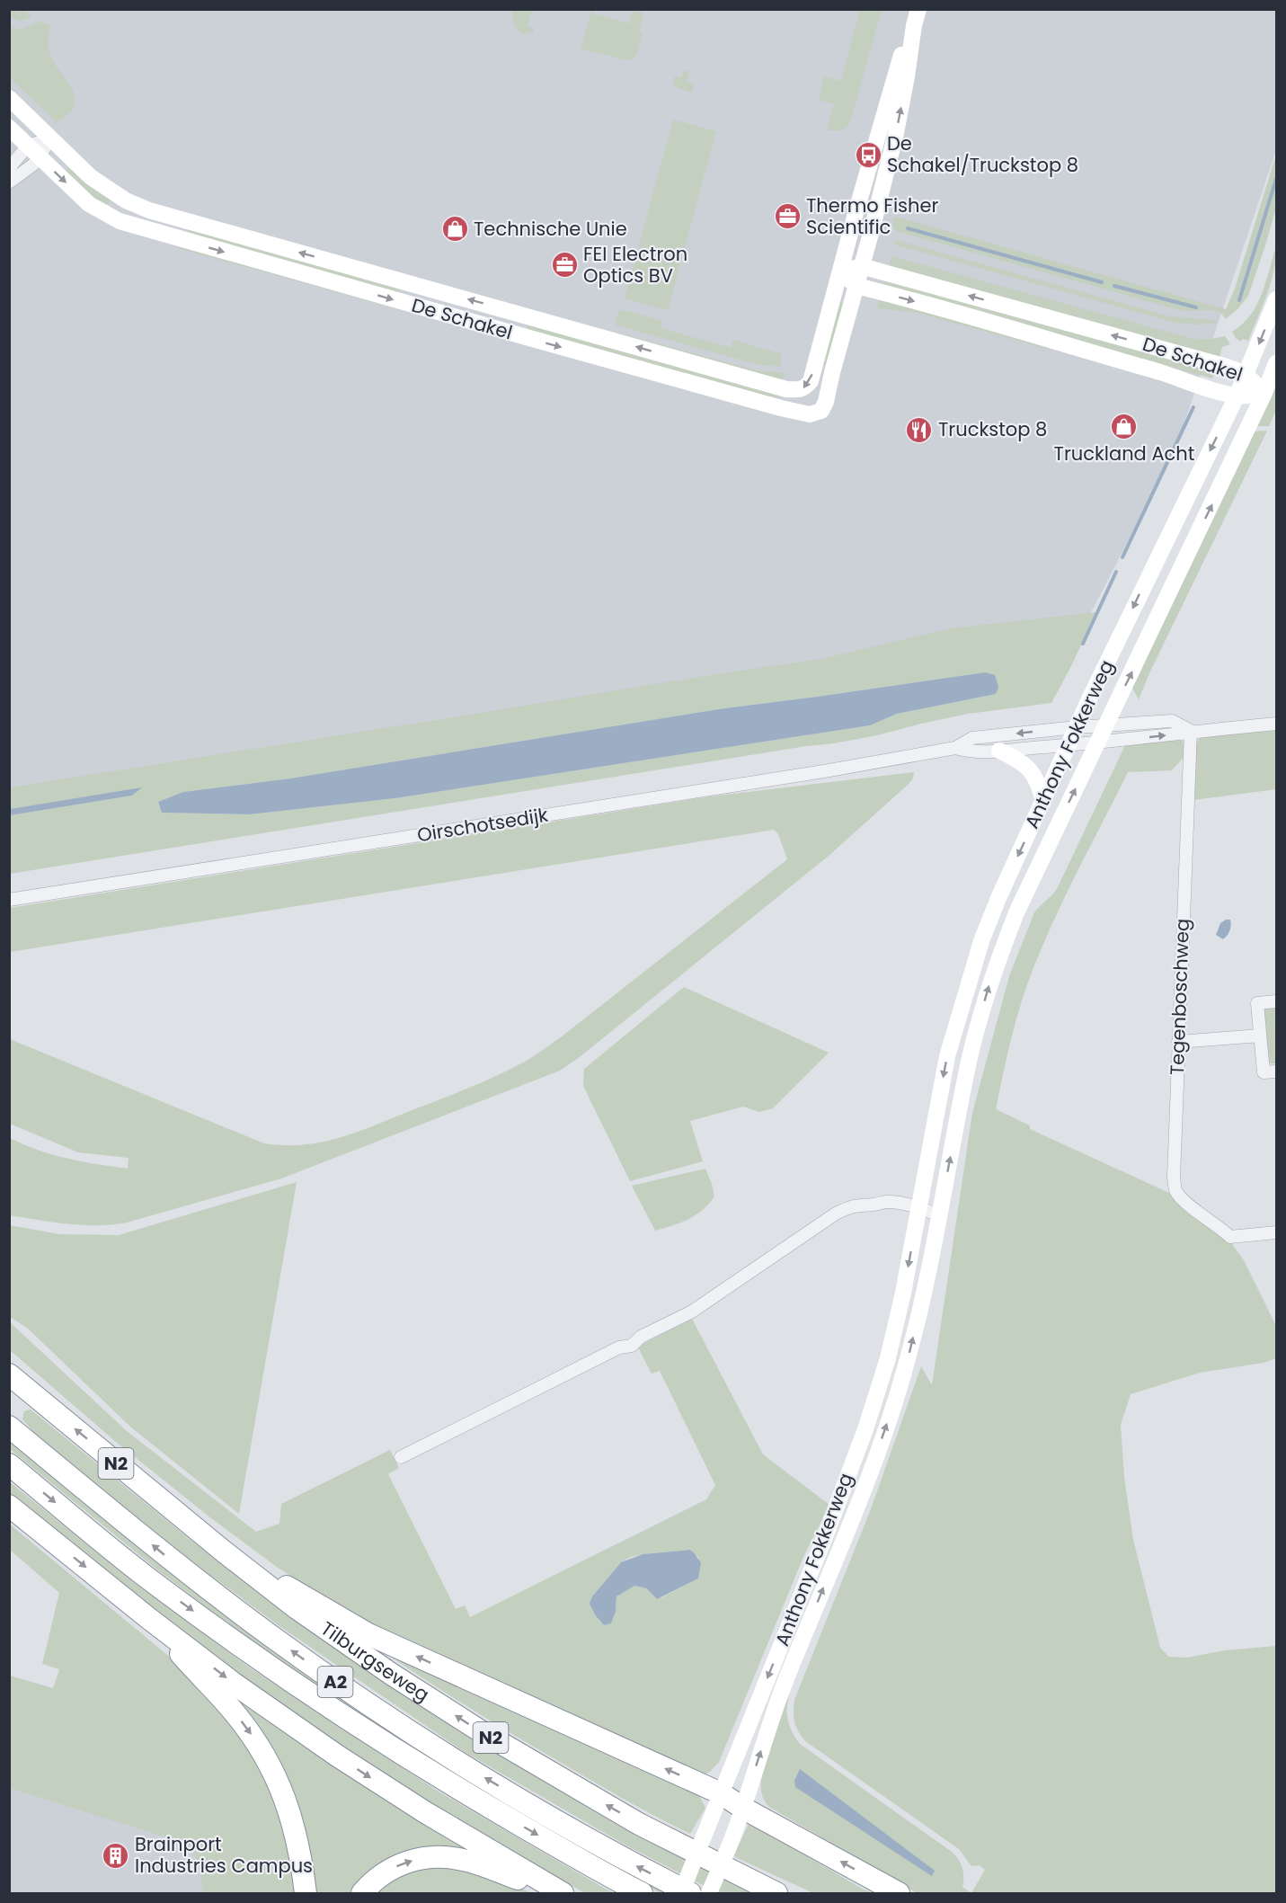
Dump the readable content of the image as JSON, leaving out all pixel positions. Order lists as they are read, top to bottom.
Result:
{
  "streets": {
    "highway": ["N2", "Tilburgseweg", "A2"],
    "street": [
      "De Schakel",
      "Anthony Fokkerweg",
      "Oirschotsedijk",
      "Tegenboschweg"
    ]
  },
  "crossings": [
    ["De Schakel", "Anthony Fokkerweg"],
    ["Anthony Fokkerweg", "Oirschotsedijk"],
    ["Anthony Fokkerweg", "N2"],
    ["Oirschotsedijk", "Tegenboschweg"],
    ["N2", "Tilburgseweg"]
  ],
  "places": {
    "bus stop": ["De Schakel/Truckstop 8"],
    "office": ["Thermo Fisher Scientific", "FEI Electron Optics BV"],
    "shop": ["Technische Unie", "Truckland Acht"],
    "restaurant": ["Truckstop 8"],
    "building": ["Brainport Industries Campus"]
  }
}
